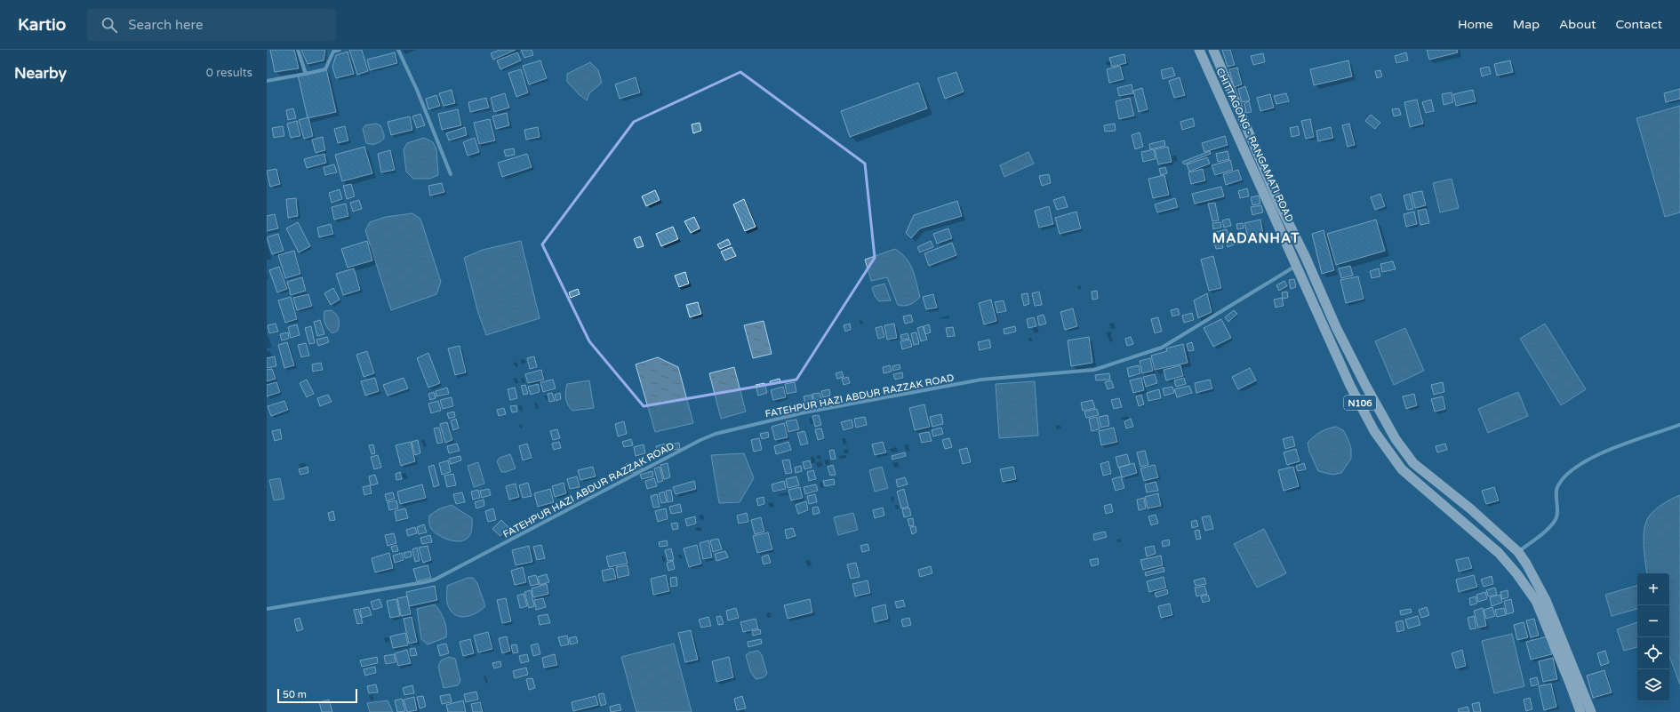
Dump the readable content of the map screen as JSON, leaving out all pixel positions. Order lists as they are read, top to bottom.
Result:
{
  "streets": {
    "highway": ["CHITTAGONG - RANGAMATI ROAD", "N106"],
    "street": ["FATEHPUR HAZI ABDUR RAZZAK ROAD"]
  },
  "crossings": [
    ["CHITTAGONG - RANGAMATI ROAD", "FATEHPUR HAZI ABDUR RAZZAK ROAD"]
  ],
  "districts": ["MADANHAT"],
  "scale_bar": "50 m",
  "page": {
    "header": "Kartio",
    "search": "Search here",
    "nav": [
      "Home",
      "Map",
      "About",
      "Contact"
    ],
    "heading": ["Nearby", "0 results"],
    "map_buttons": ["+", "−"],
    "scale": "50 m"
  }
}
